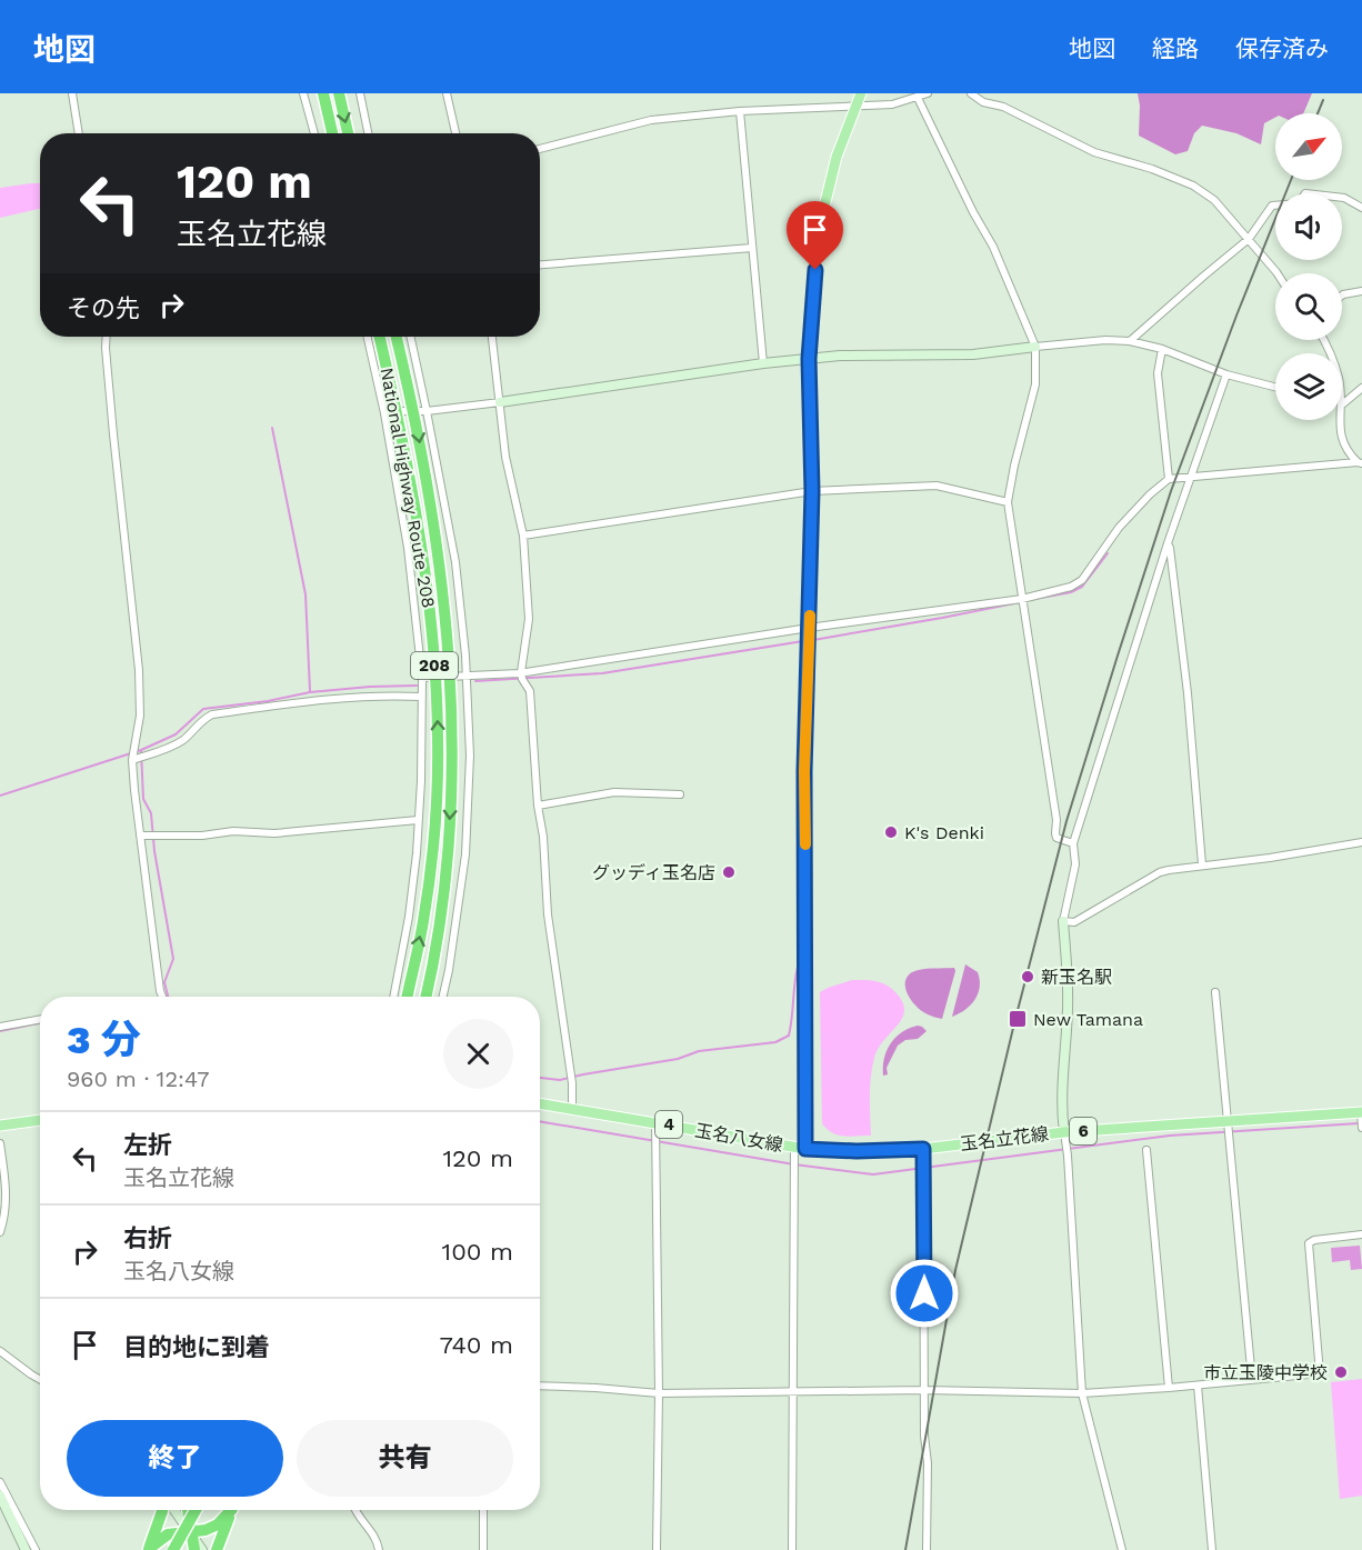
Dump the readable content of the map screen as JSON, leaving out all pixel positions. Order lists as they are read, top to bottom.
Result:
{
  "streets": {
    "highway": ["National Highway Route 208", "208"],
    "main road": [
      "4",
      "6",
      "玉名八女線",
      "玉名立花線"
    ]
  },
  "crossings": [
    ["玉名八女線", "玉名立花線"]
  ],
  "places": {
    "other": [
      "K's Denki",
      "グッディ玉名店",
      "新玉名駅",
      "市立玉陵中学校"
    ],
    "transit": ["New Tamana"]
  },
  "north": "top right",
  "page": {
    "header": "地図",
    "nav": ["地図", "経路", "保存済み"],
    "turn": ["120 m", "玉名立花線"],
    "then": "その先",
    "heading": ["3 分", "960 m · 12:47"],
    "list": [
      {
        "name": "左折",
        "note": "玉名立花線",
        "value": "120 m"
      },
      {
        "name": "右折",
        "note": "玉名八女線",
        "value": "100 m"
      },
      {
        "name": "目的地に到着",
        "value": "740 m"
      }
    ],
    "buttons": ["終了", "共有"]
  }
}
